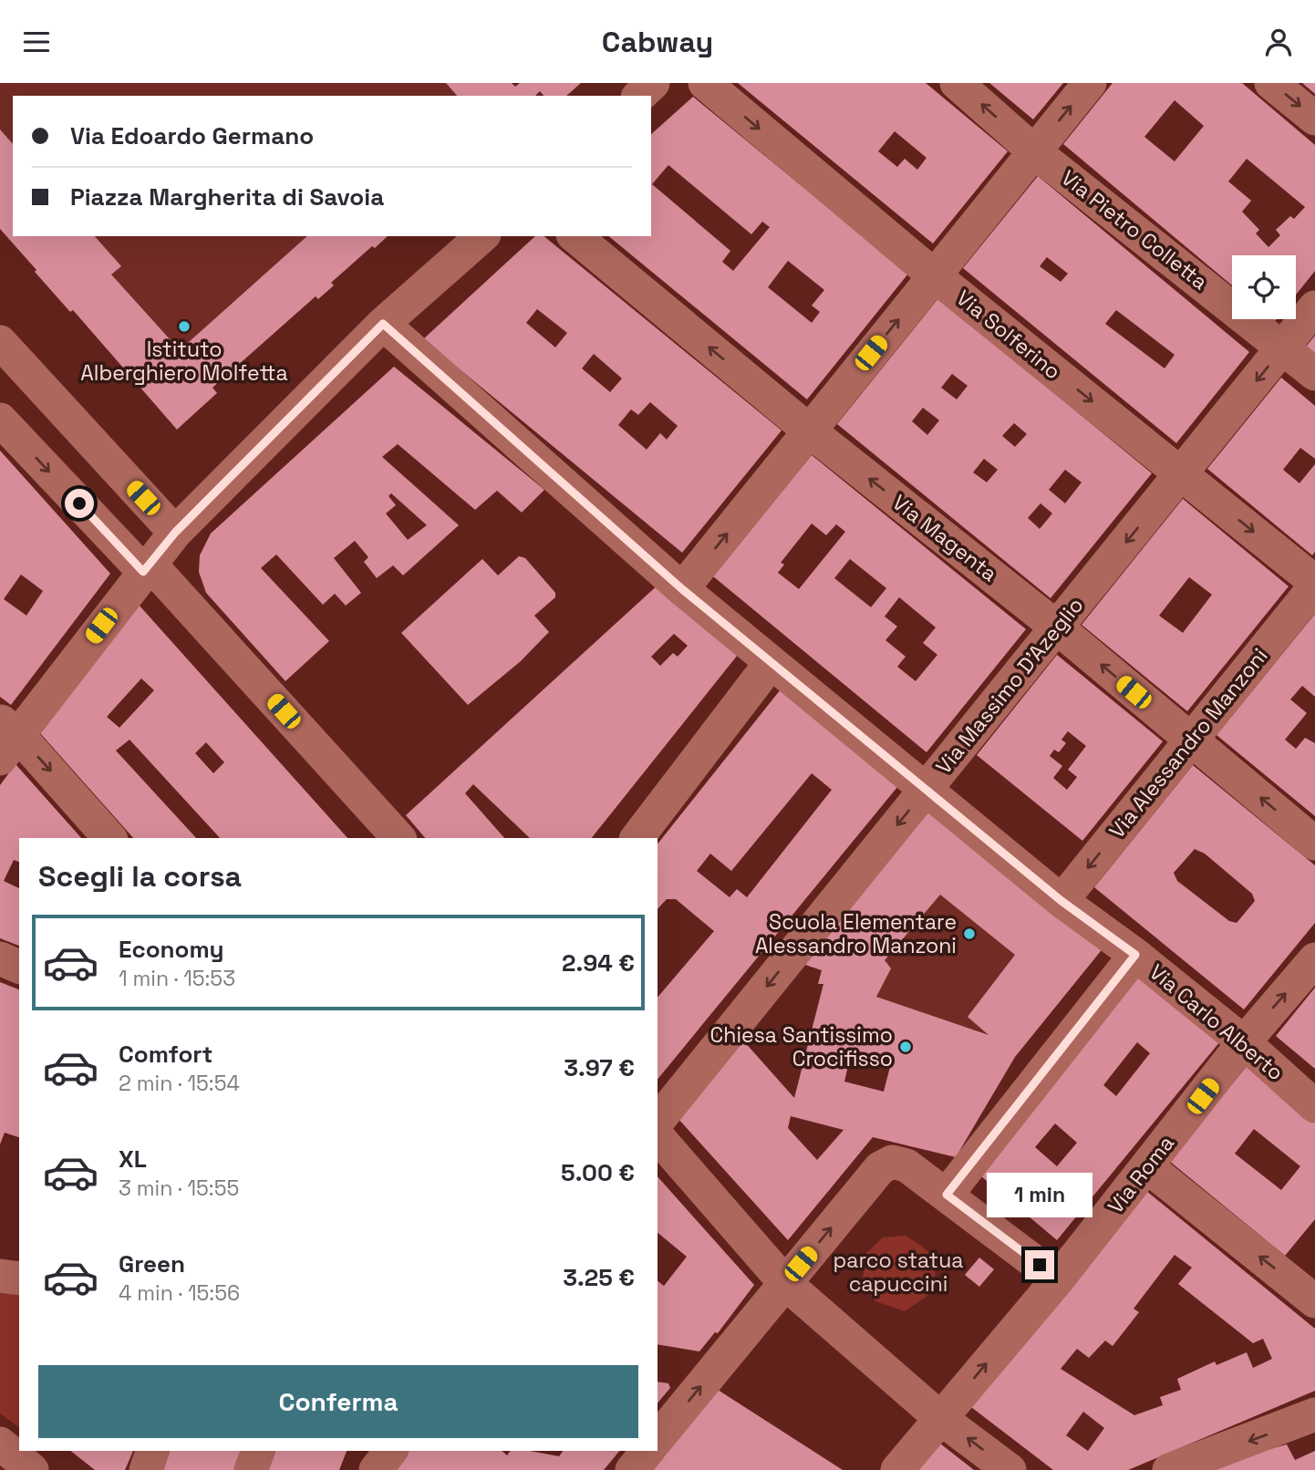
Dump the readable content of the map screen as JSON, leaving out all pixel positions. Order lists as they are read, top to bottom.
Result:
{
  "streets": {
    "street": [
      "Via Pietro Colletta",
      "Via Solferino",
      "Via Magenta",
      "Via Massimo D'Azeglio",
      "Via Alessandro Manzoni",
      "Via Carlo Alberto",
      "Via Roma"
    ]
  },
  "crossings": [
    ["Via Pietro Colletta", "Via Massimo D'Azeglio"],
    ["Via Solferino", "Via Massimo D'Azeglio"],
    ["Via Solferino", "Via Alessandro Manzoni"],
    ["Via Magenta", "Via Massimo D'Azeglio"],
    ["Via Magenta", "Via Alessandro Manzoni"],
    ["Via Massimo D'Azeglio", "Via Carlo Alberto"],
    ["Via Alessandro Manzoni", "Via Carlo Alberto"],
    ["Via Carlo Alberto", "Via Roma"]
  ],
  "one_way": [
    "Via Solferino",
    "Via Magenta",
    "Via Alessandro Manzoni",
    "Via Roma"
  ],
  "parks": ["parco statua capuccini"],
  "places": ["Istituto Alberghiero Molfetta", "Scuola Elementare Alessandro Manzoni", "Chiesa Santissimo Crocifisso"],
  "page": {
    "header": "Cabway",
    "banner": ["Via Edoardo Germano", "Piazza Margherita di Savoia"],
    "heading": "Scegli la corsa",
    "list": [
      {
        "name": "Economy",
        "note": "1 min · 15:53",
        "value": "2.94 €"
      },
      {
        "name": "Comfort",
        "note": "2 min · 15:54",
        "value": "3.97 €"
      },
      {
        "name": "XL",
        "note": "3 min · 15:55",
        "value": "5.00 €"
      },
      {
        "name": "Green",
        "note": "4 min · 15:56",
        "value": "3.25 €"
      }
    ],
    "bubble": "1 min",
    "buttons": "Conferma"
  }
}
